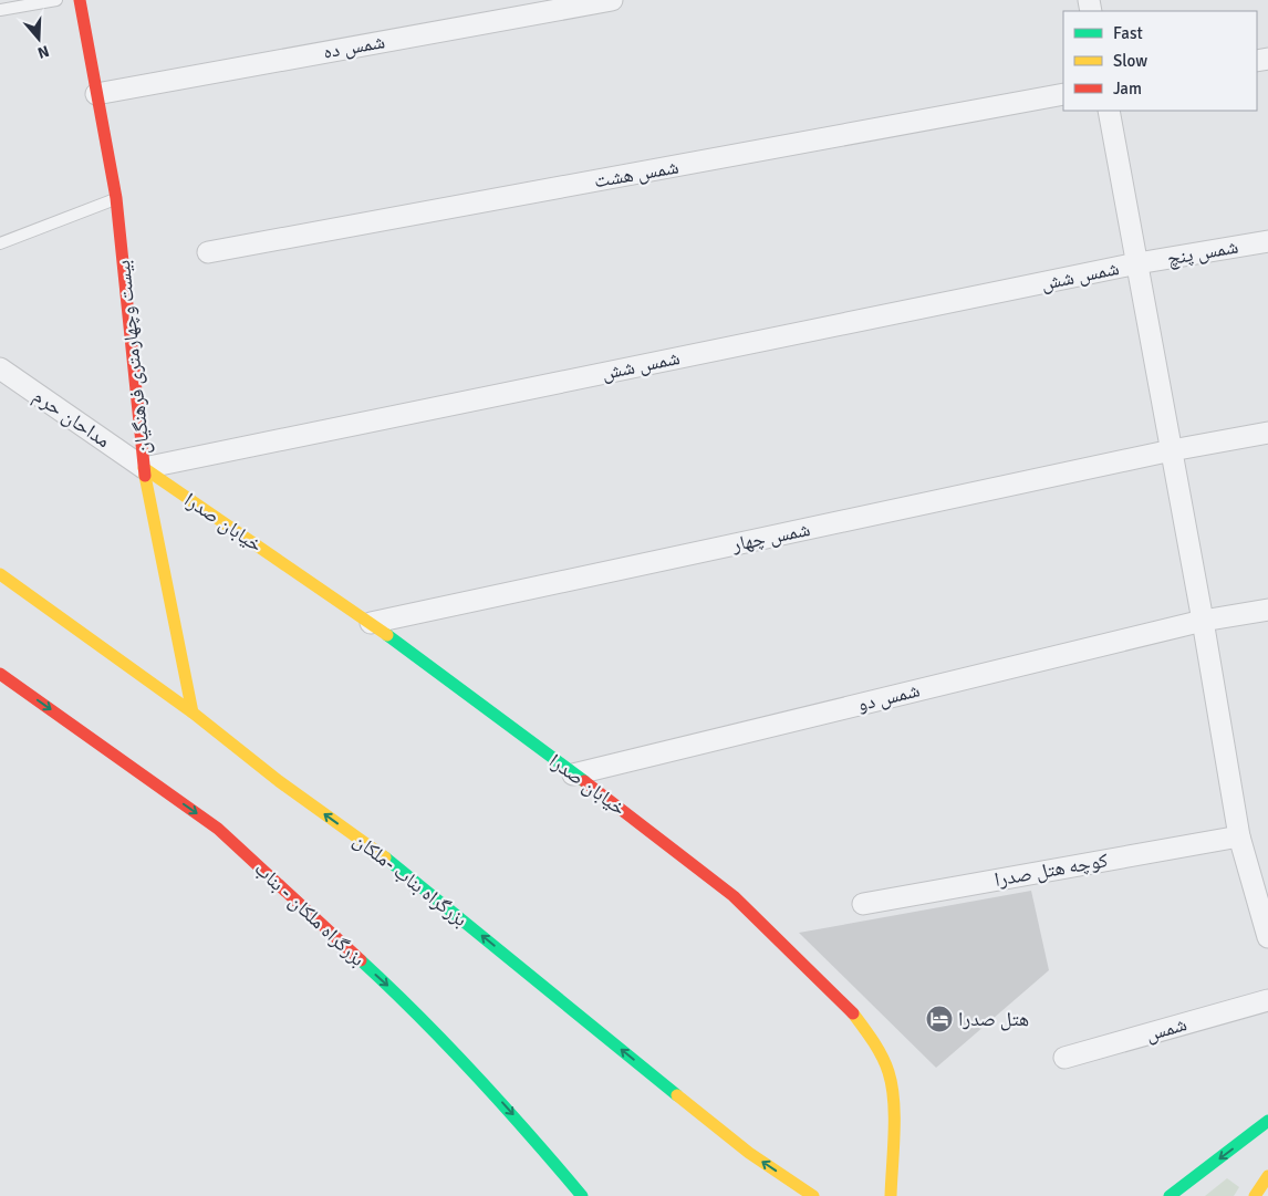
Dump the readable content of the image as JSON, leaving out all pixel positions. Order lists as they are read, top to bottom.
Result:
{
  "streets": {
    "main road": [
      "بیست وچهارمتری فرهنگیان",
      "خیابان صدرا",
      "بزرگراه بناب -ملکان",
      "بزرگراه ملکان - بناب"
    ],
    "street": [
      "شمس ده",
      "شمس هشت",
      "شمس پنچ",
      "شمس شش",
      "مداحان حرم",
      "شمس چهار",
      "شمس دو",
      "کوچه هتل صدرا",
      "شمس"
    ]
  },
  "crossings": [
    ["شمس ده", "بیست وچهارمتری فرهنگیان"],
    ["شمس پنچ", "شمس شش"],
    ["شمس شش", "بیست وچهارمتری فرهنگیان"],
    ["شمس شش", "مداحان حرم"],
    ["شمس شش", "خیابان صدرا"],
    ["بیست وچهارمتری فرهنگیان", "مداحان حرم"],
    ["بیست وچهارمتری فرهنگیان", "خیابان صدرا"],
    ["بیست وچهارمتری فرهنگیان", "بزرگراه بناب -ملکان"],
    ["مداحان حرم", "خیابان صدرا"],
    ["خیابان صدرا", "شمس چهار"],
    ["خیابان صدرا", "شمس دو"]
  ],
  "one_way": ["بزرگراه بناب -ملکان", "بزرگراه ملکان - بناب"],
  "places": {
    "hotel": ["هتل صدرا"]
  },
  "legend": ["Fast", "Slow", "Jam"],
  "north": "bottom"
}
